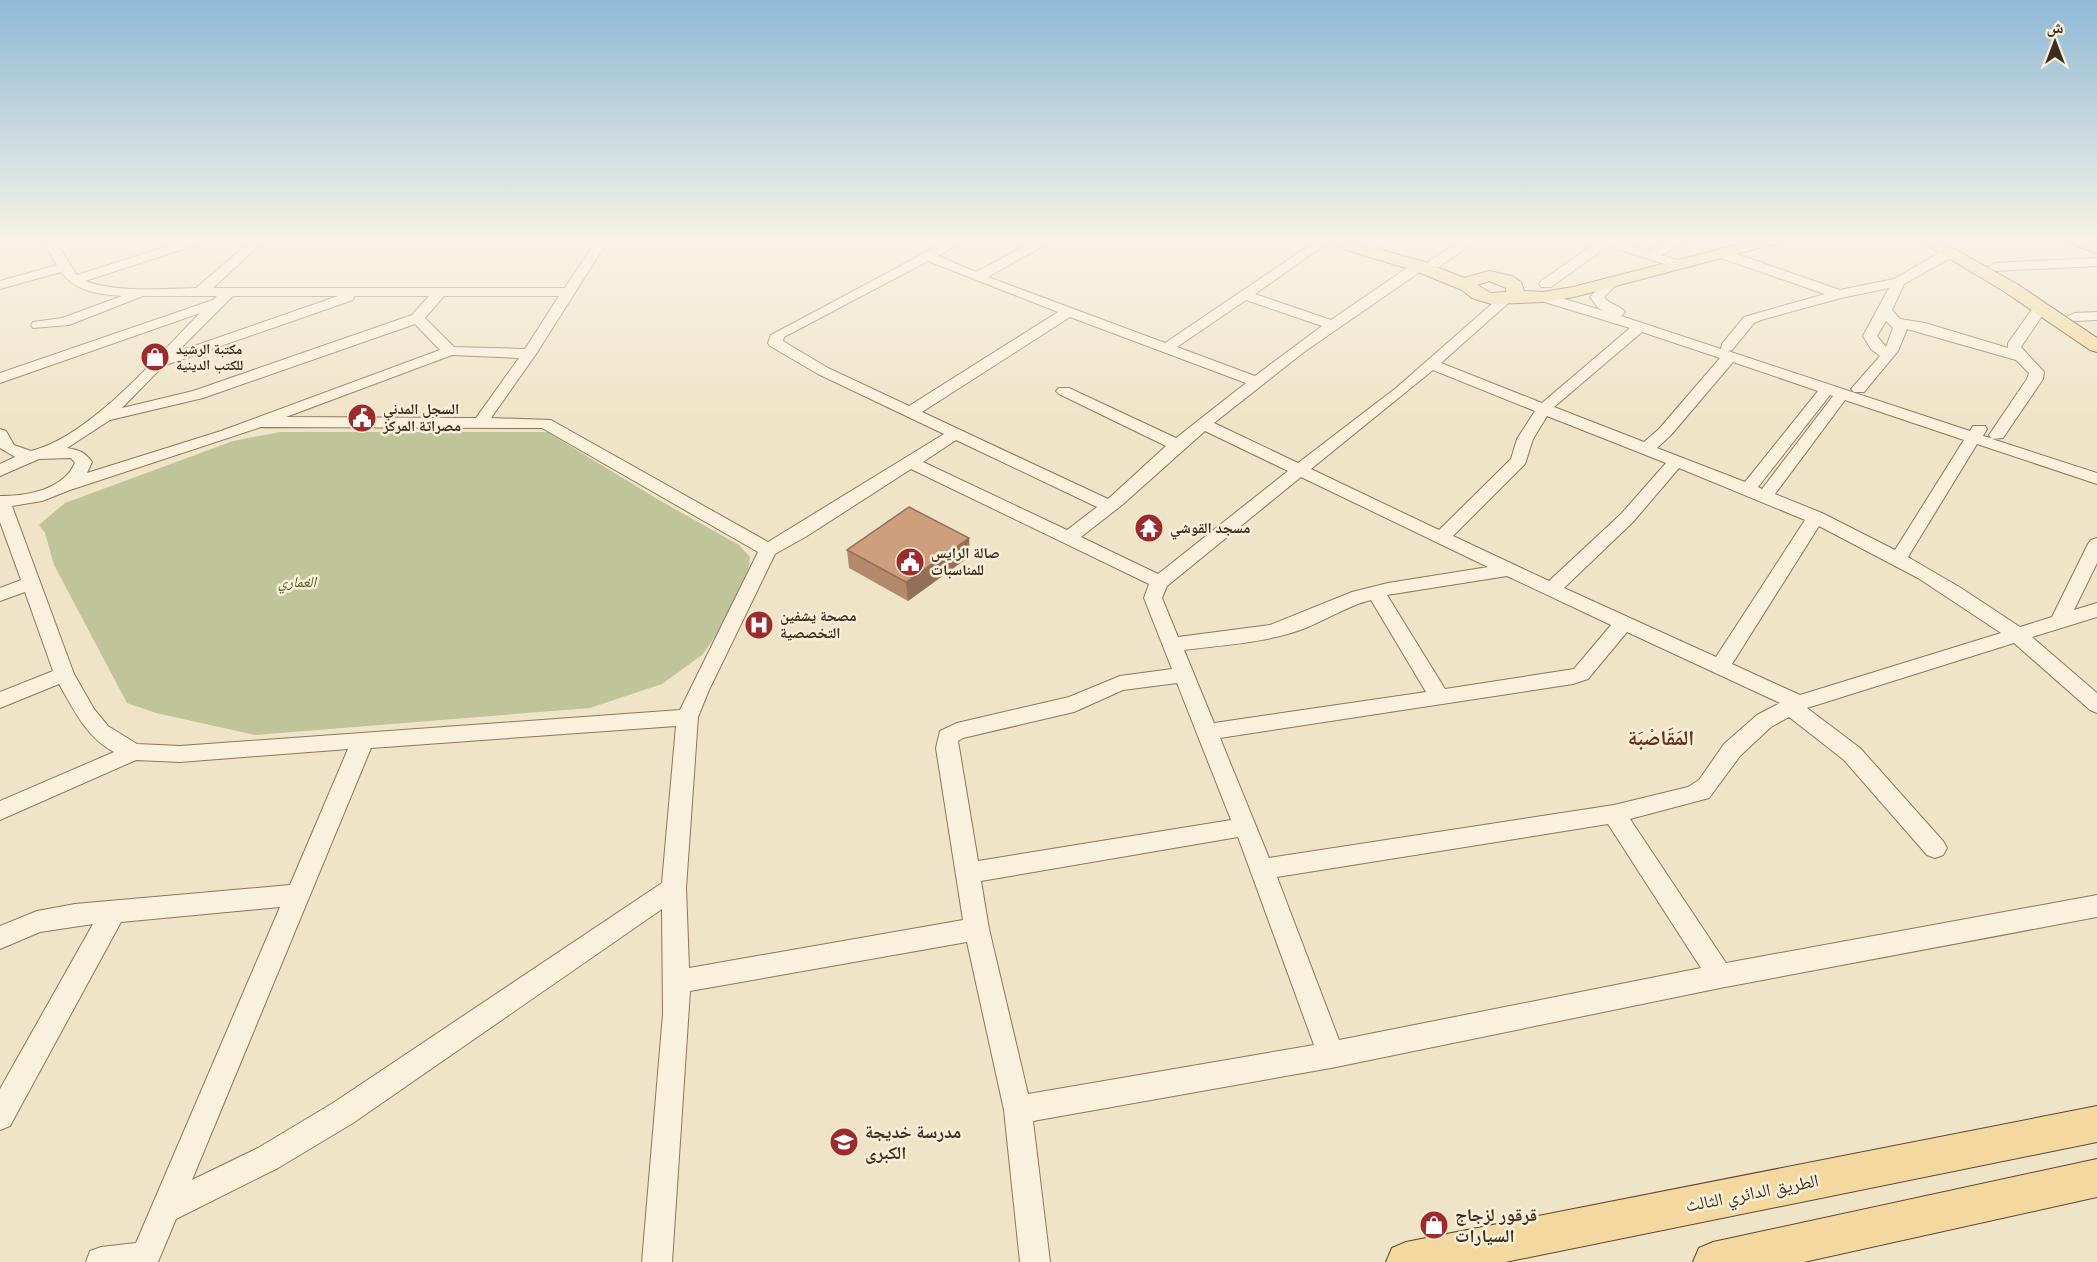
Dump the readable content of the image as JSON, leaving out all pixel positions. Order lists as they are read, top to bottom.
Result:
{
  "streets": {
    "main road": ["الطريق الدائري الثالث"]
  },
  "districts": ["المَقَاصْبَة"],
  "parks": ["الغماري"],
  "places": {
    "shop": ["مكتبة الرشيد للكتب الدينية", "قرقور لزجاج السيارات"],
    "public building": ["السجل المدني مصراتة المركز", "صالة الرايس للمناسبات"],
    "temple": ["مسجد القوشي"],
    "hospital": ["مصحة يشفين التخصصية"],
    "school or university": ["مدرسة خديجة الكبرى"]
  },
  "north": "top"
}
